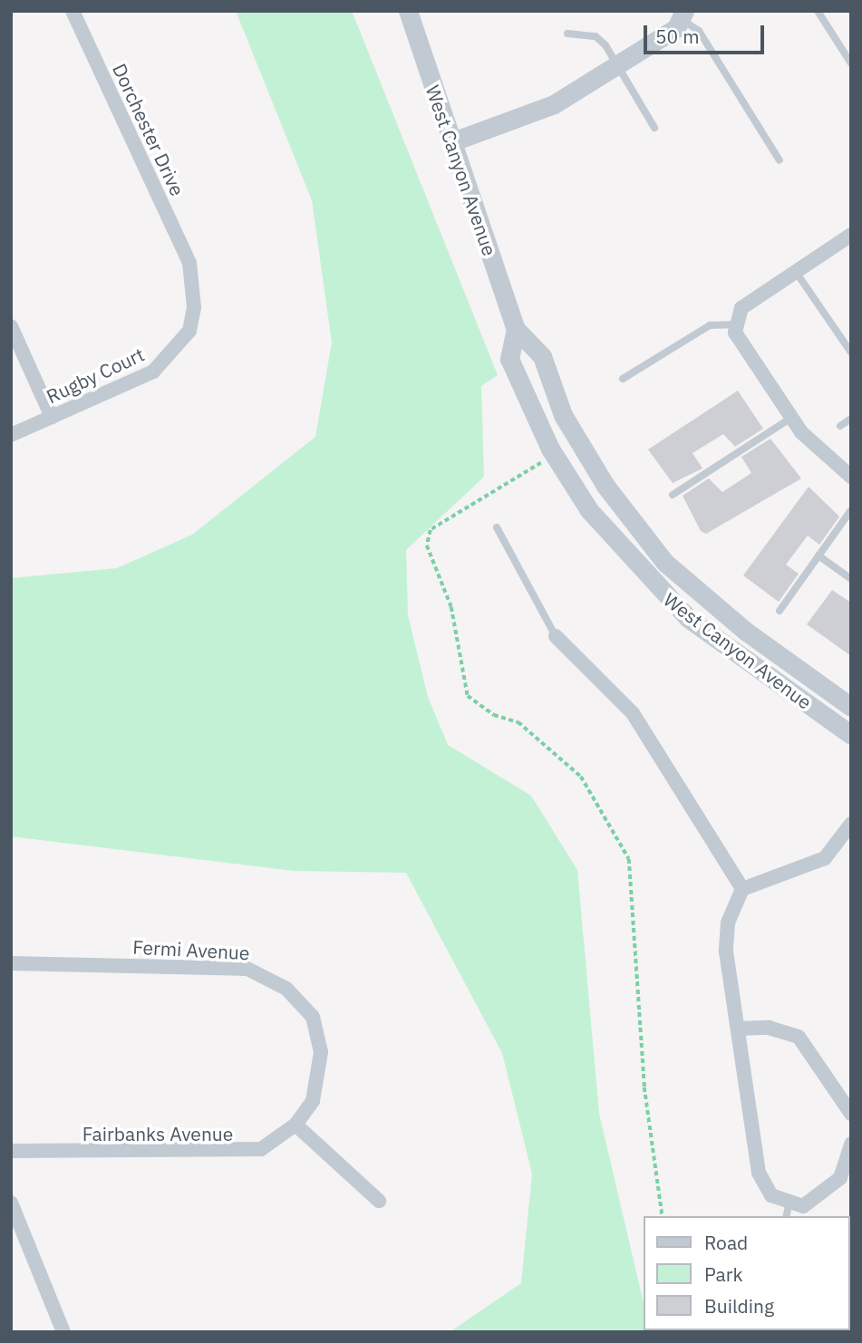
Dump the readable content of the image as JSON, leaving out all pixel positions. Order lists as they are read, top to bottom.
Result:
{
  "streets": {
    "street": [
      "Dorchester Drive",
      "West Canyon Avenue",
      "Rugby Court",
      "Fermi Avenue",
      "Fairbanks Avenue"
    ]
  },
  "crossings": [
    ["Dorchester Drive", "Rugby Court"],
    ["Fermi Avenue", "Fairbanks Avenue"]
  ],
  "legend": ["Road", "Park", "Building"],
  "scale_bar": "50 m"
}
